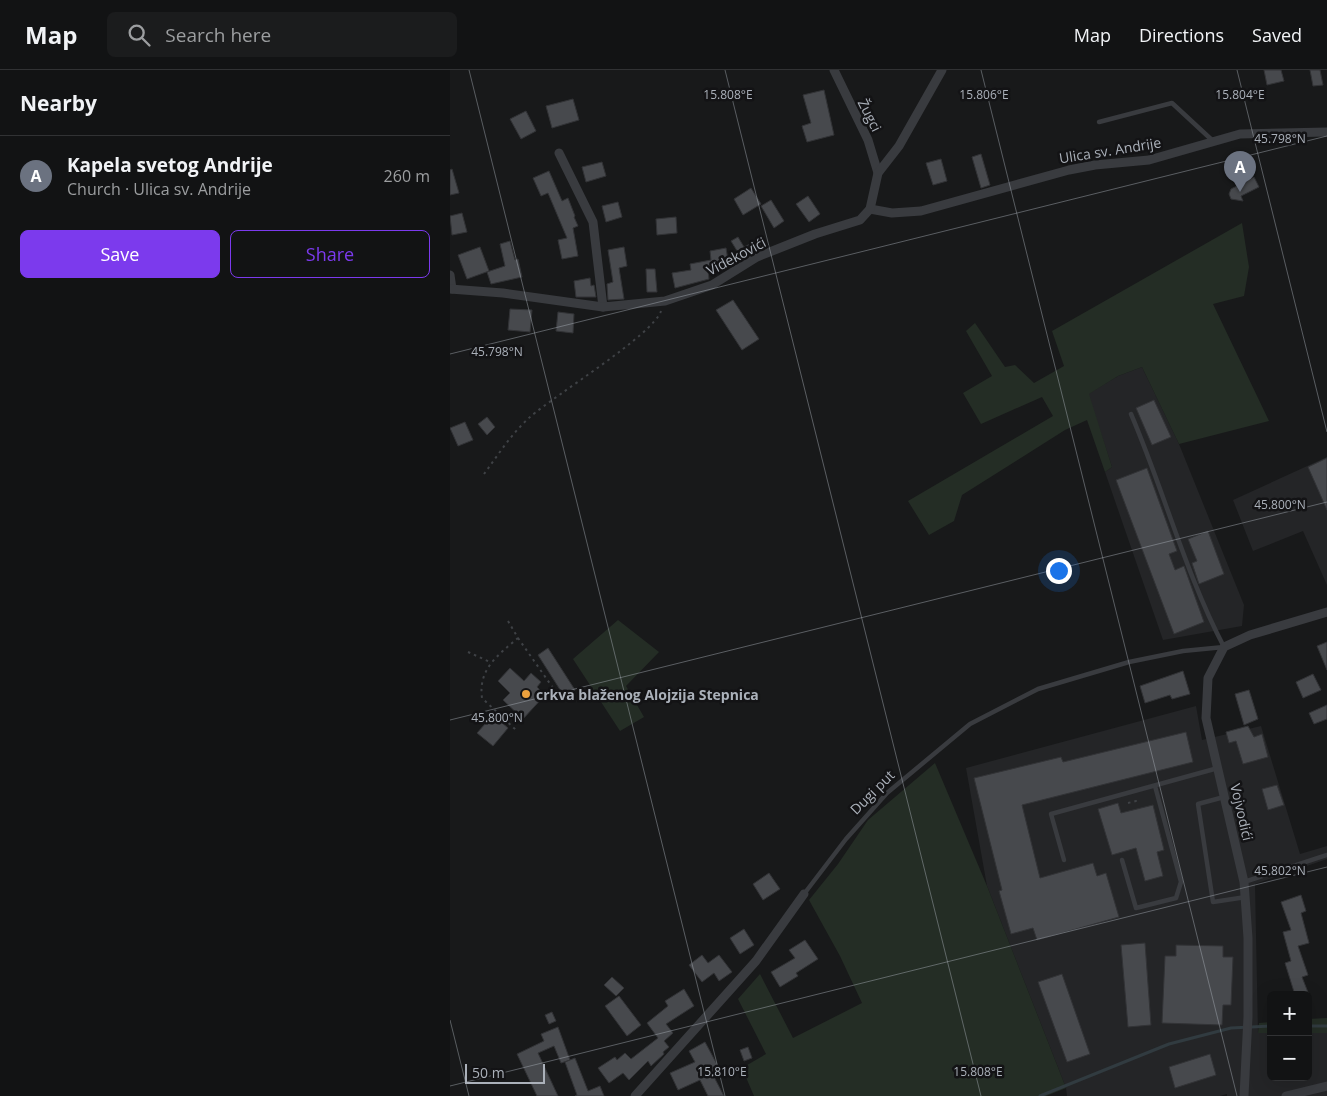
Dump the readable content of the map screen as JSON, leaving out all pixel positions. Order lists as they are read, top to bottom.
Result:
{
  "streets": {
    "street": [
      "Žugci",
      "Ulica sv. Andrije",
      "Videkovići",
      "Dugi put",
      "Vojvodići"
    ]
  },
  "crossings": [
    ["Ulica sv. Andrije", "Videkovići"],
    ["Dugi put", "Vojvodići"]
  ],
  "places": ["crkva blaženog Alojzija Stepnica"],
  "scale_bar": "50 m",
  "page": {
    "header": "Map",
    "search": "Search here",
    "nav": ["Map", "Directions", "Saved"],
    "heading": "Nearby",
    "list": [
      {
        "mark": "A",
        "name": "Kapela svetog Andrije",
        "note": "Church · Ulica sv. Andrije",
        "value": "260 m"
      }
    ],
    "pins": "A",
    "buttons": ["Save", "Share"],
    "map_buttons": ["+", "−"],
    "scale": "50 m"
  },
  "coordinates": [
    "15.804°E",
    "15.808°E",
    "15.806°E",
    "45.798°N",
    "45.800°N",
    "45.802°N",
    "15.810°E"
  ]
}
